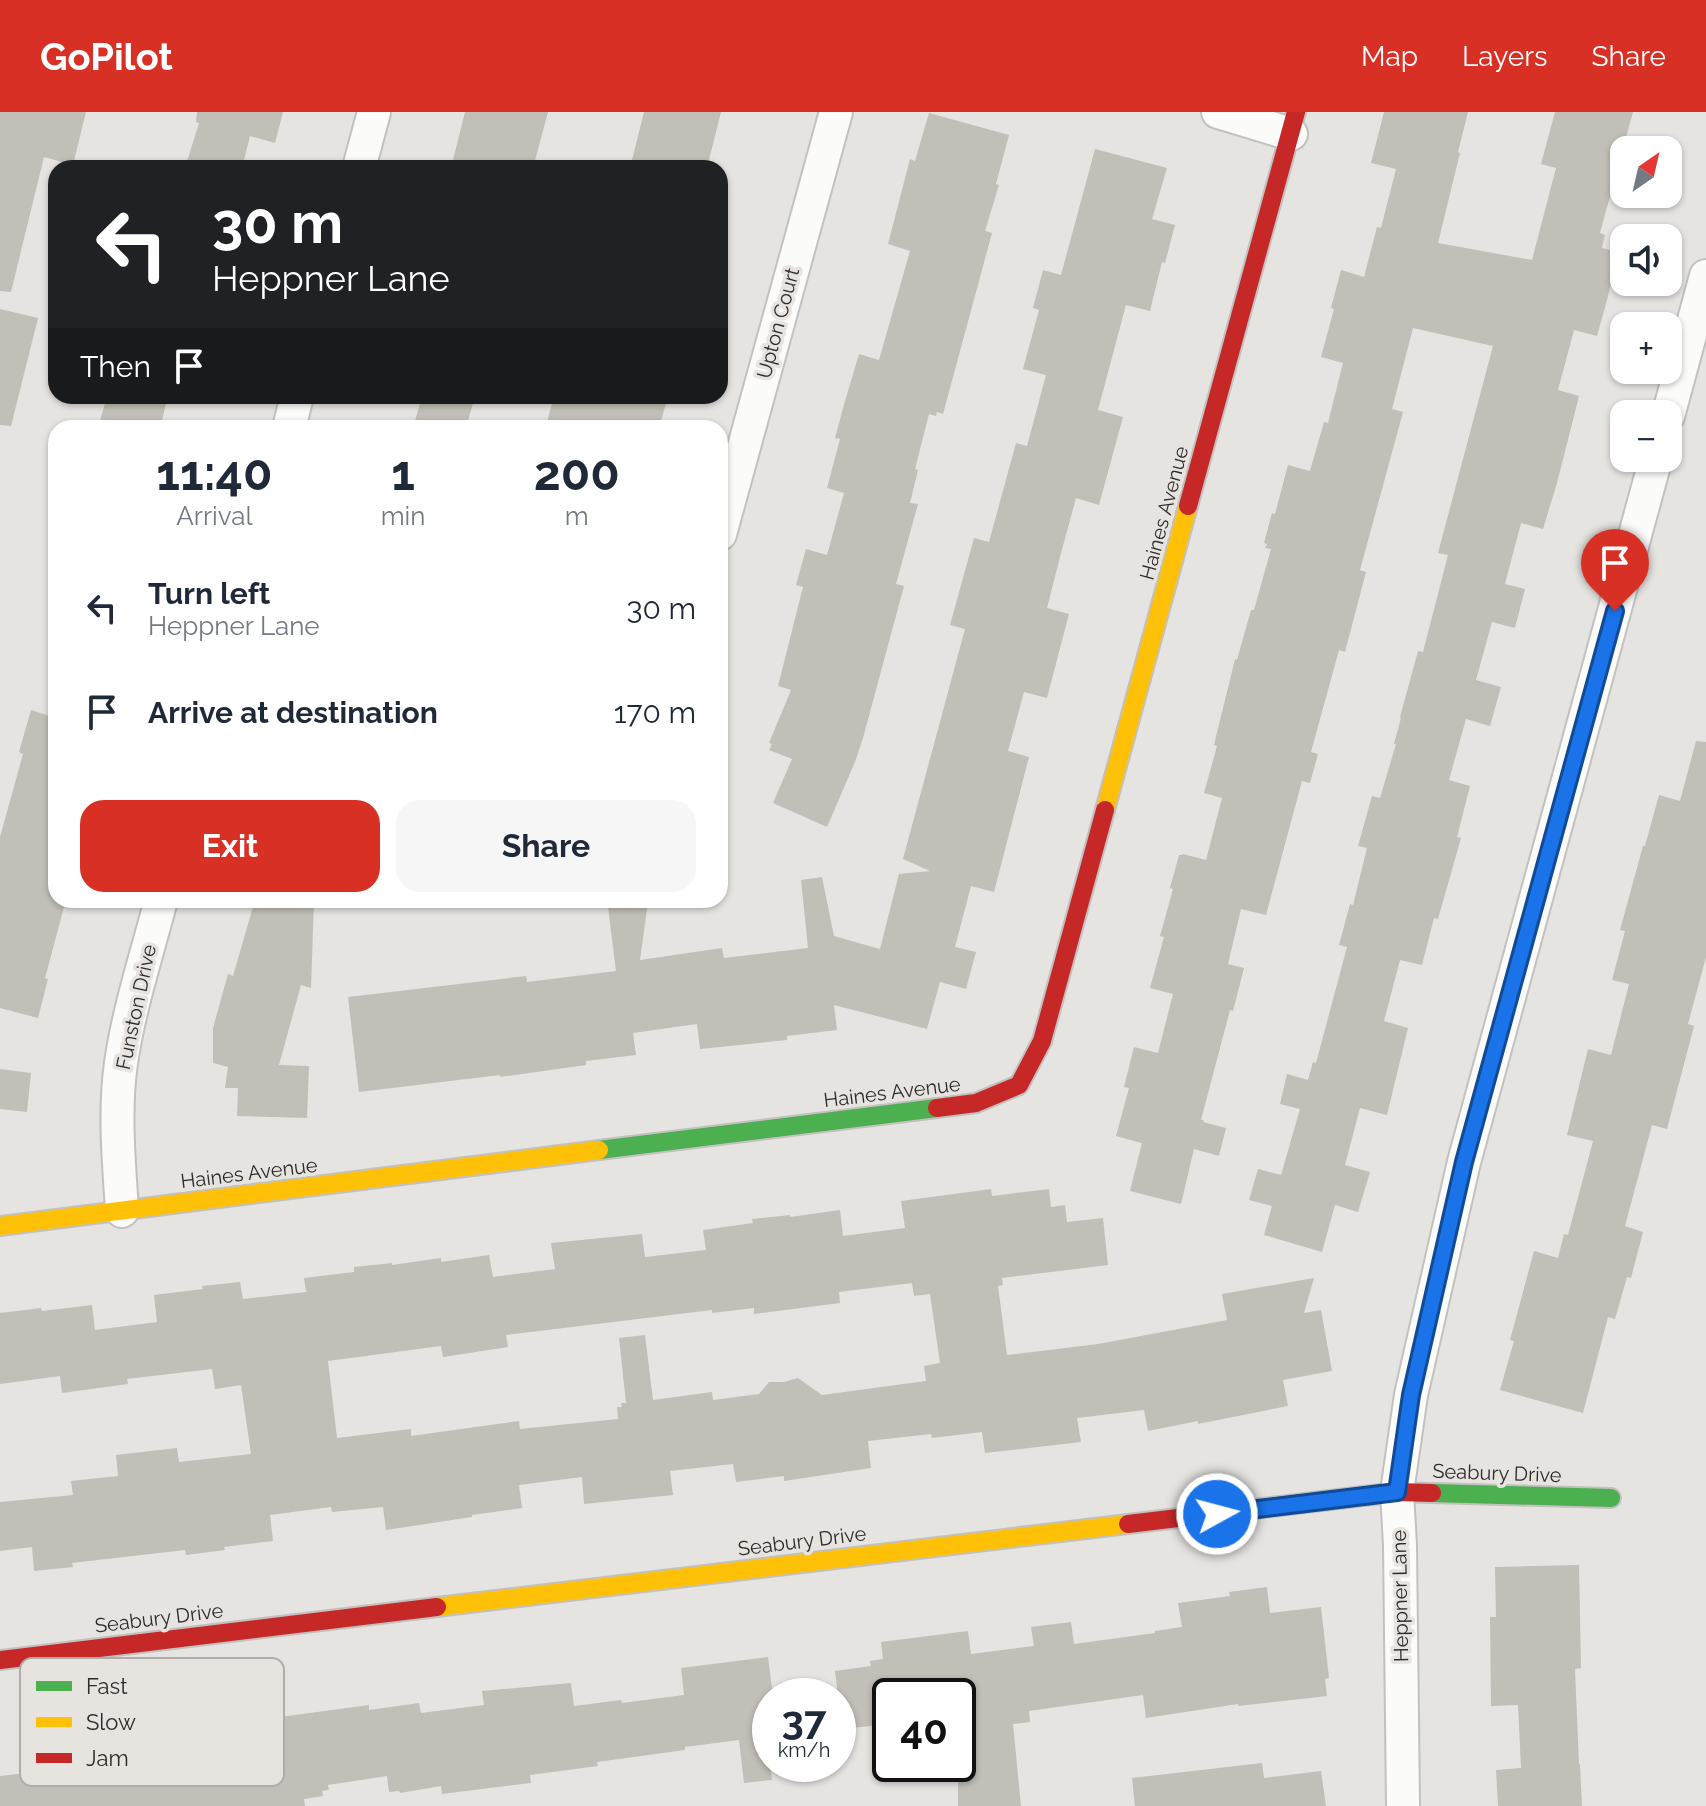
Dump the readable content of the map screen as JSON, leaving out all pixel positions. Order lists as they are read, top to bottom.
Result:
{
  "streets": {
    "street": [
      "Upton Court",
      "Haines Avenue",
      "Funston Drive",
      "Seabury Drive",
      "Heppner Lane"
    ]
  },
  "crossings": [
    ["Haines Avenue", "Funston Drive"],
    ["Seabury Drive", "Heppner Lane"]
  ],
  "legend": ["Fast", "Slow", "Jam"],
  "north": "top right",
  "page": {
    "header": "GoPilot",
    "nav": ["Map", "Layers", "Share"],
    "map_buttons": ["+", "−"],
    "turn": ["30 m", "Heppner Lane"],
    "then": "Then",
    "eta": [
      "11:40",
      "Arrival",
      "1",
      "min",
      "200",
      "m"
    ],
    "list": [
      {
        "name": "Turn left",
        "note": "Heppner Lane",
        "value": "30 m"
      },
      {
        "name": "Arrive at destination",
        "value": "170 m"
      }
    ],
    "buttons": ["Exit", "Share"],
    "speed": "37 km/h",
    "limit": "40"
  }
}
